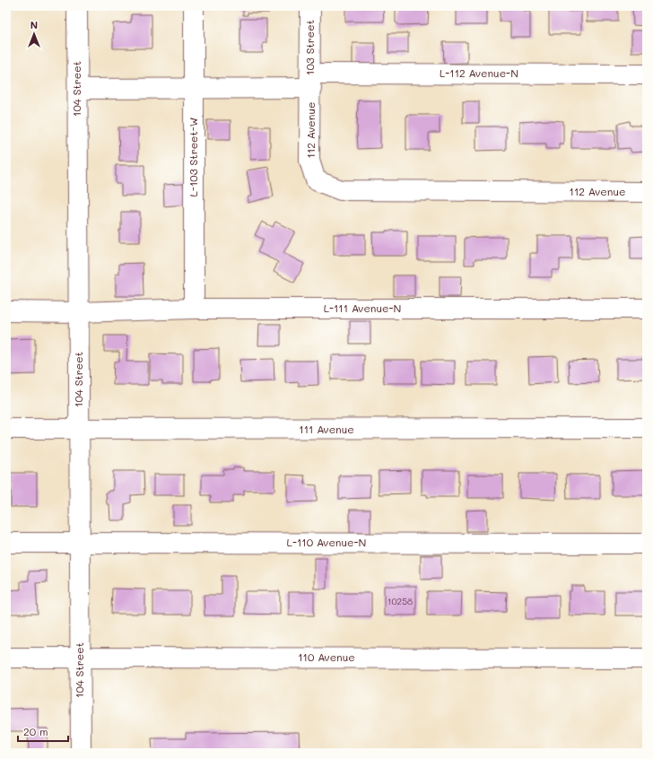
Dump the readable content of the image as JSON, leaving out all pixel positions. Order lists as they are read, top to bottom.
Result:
{
  "streets": {
    "street": [
      "103 Street",
      "L-112 Avenue-N",
      "104 Street",
      "112 Avenue",
      "L-103 Street-W",
      "L-111 Avenue-N",
      "111 Avenue",
      "L-110 Avenue-N",
      "110 Avenue"
    ]
  },
  "crossings": [
    ["103 Street", "L-112 Avenue-N"],
    ["103 Street", "112 Avenue"],
    ["L-112 Avenue-N", "112 Avenue"],
    ["104 Street", "112 Avenue"],
    ["104 Street", "L-111 Avenue-N"],
    ["104 Street", "111 Avenue"],
    ["104 Street", "L-110 Avenue-N"],
    ["104 Street", "110 Avenue"],
    ["112 Avenue", "L-103 Street-W"],
    ["L-103 Street-W", "L-111 Avenue-N"]
  ],
  "house_numbers": ["10258"],
  "scale_bar": "20 m",
  "north": "top"
}
